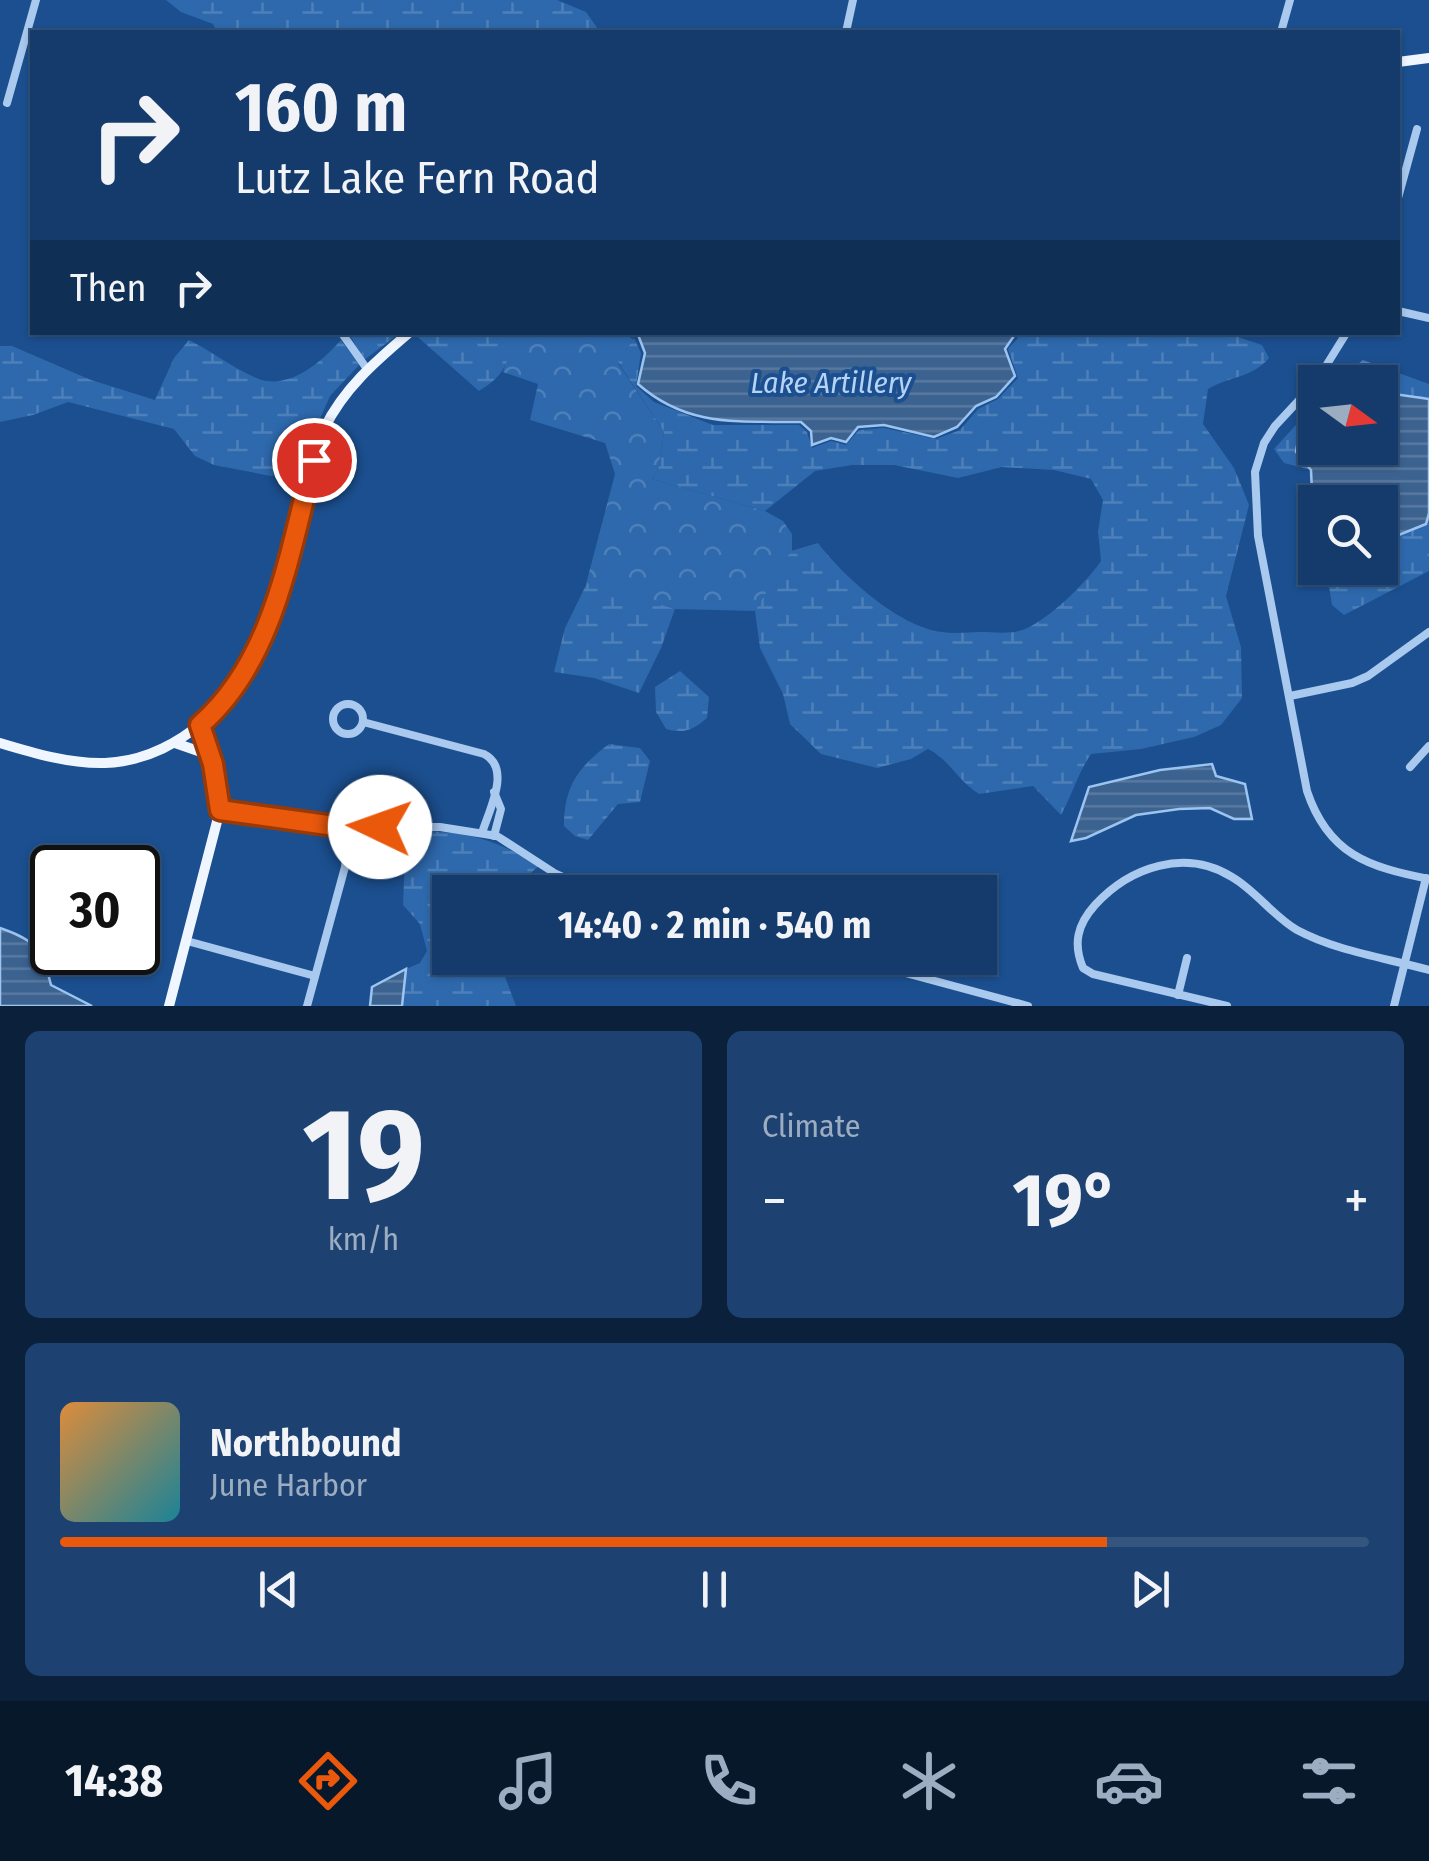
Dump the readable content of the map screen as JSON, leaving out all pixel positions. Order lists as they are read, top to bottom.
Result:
{
  "water": ["Lake Artillery"],
  "north": "right",
  "page": {
    "turn": ["160 m", "Lutz Lake Fern Road"],
    "then": "Then",
    "limit": "30",
    "trip": "14:40 · 2 min · 540 m",
    "tile": [
      ["19", "km/h"],
      "Climate"
    ],
    "heat": ["−", "19°", "+"],
    "song": ["Northbound", "June Harbor"],
    "tabs": "14:38"
  }
}
